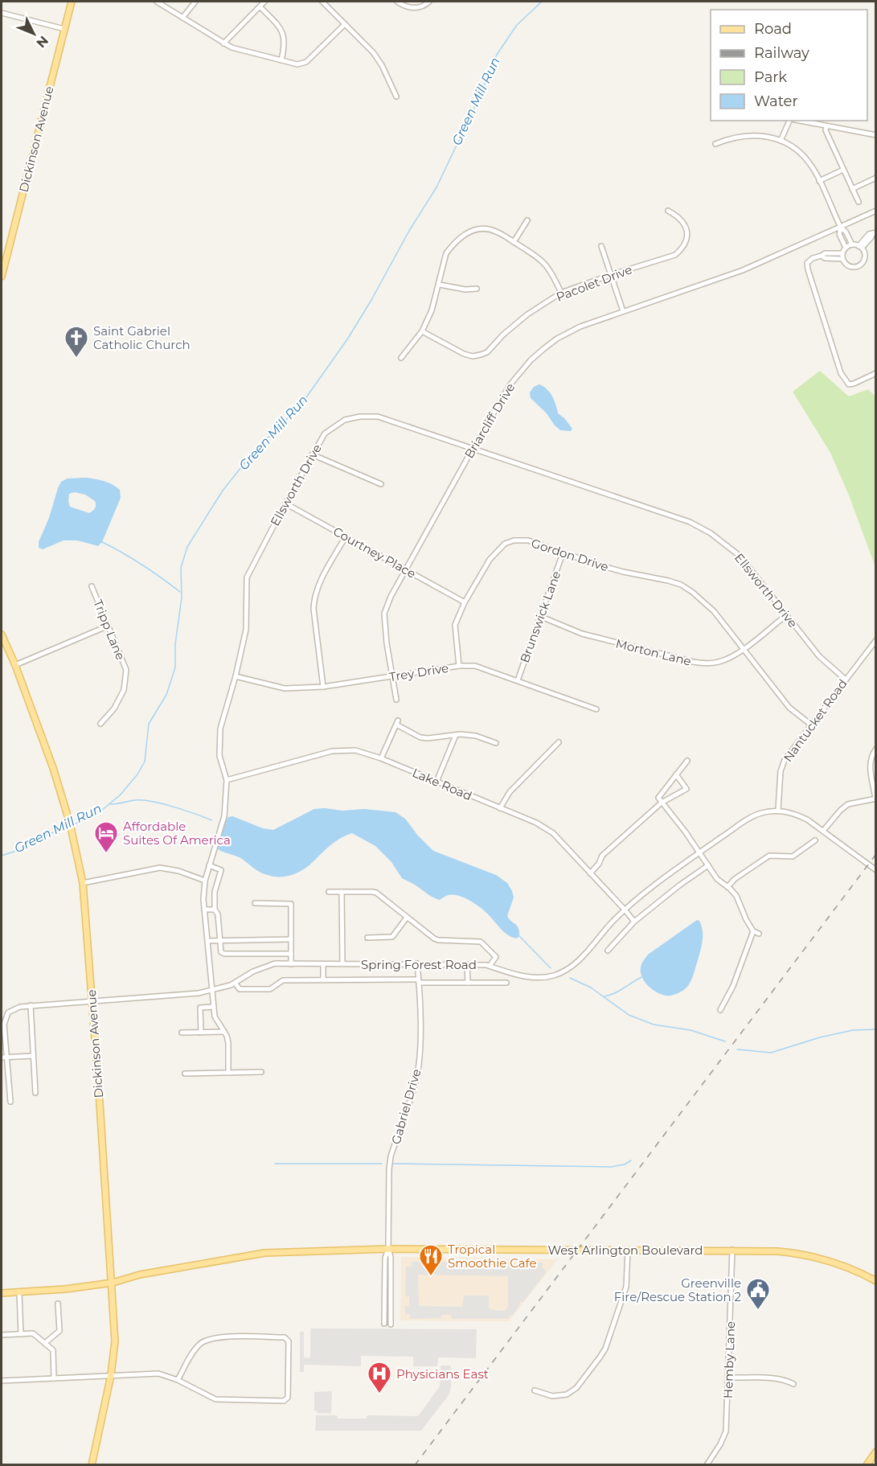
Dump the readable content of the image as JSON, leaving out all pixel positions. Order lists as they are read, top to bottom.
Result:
{
  "streets": {
    "main road": ["Dickinson Avenue", "West Arlington Boulevard"],
    "street": [
      "Pacolet Drive",
      "Briarcliff Drive",
      "Ellsworth Drive",
      "Courtney Place",
      "Gordon Drive",
      "Brunswick Lane",
      "Tripp Lane",
      "Morton Lane",
      "Trey Drive",
      "Nantucket Road",
      "Lake Road",
      "Spring Forest Road",
      "Gabriel Drive",
      "Hemby Lane"
    ]
  },
  "crossings": [
    ["Dickinson Avenue", "Spring Forest Road"],
    ["Dickinson Avenue", "West Arlington Boulevard"],
    ["Briarcliff Drive", "Ellsworth Drive"],
    ["Briarcliff Drive", "Courtney Place"],
    ["Briarcliff Drive", "Trey Drive"],
    ["Ellsworth Drive", "Courtney Place"],
    ["Ellsworth Drive", "Morton Lane"],
    ["Ellsworth Drive", "Trey Drive"],
    ["Ellsworth Drive", "Nantucket Road"],
    ["Ellsworth Drive", "Lake Road"],
    ["Ellsworth Drive", "Spring Forest Road"],
    ["Courtney Place", "Gordon Drive"],
    ["Gordon Drive", "Brunswick Lane"],
    ["Gordon Drive", "Morton Lane"],
    ["Gordon Drive", "Trey Drive"],
    ["Gordon Drive", "Nantucket Road"],
    ["Brunswick Lane", "Morton Lane"],
    ["Brunswick Lane", "Trey Drive"],
    ["Nantucket Road", "Spring Forest Road"],
    ["Lake Road", "Spring Forest Road"],
    ["Spring Forest Road", "Gabriel Drive"],
    ["Gabriel Drive", "West Arlington Boulevard"],
    ["West Arlington Boulevard", "Hemby Lane"]
  ],
  "water": ["Green Mill Run"],
  "places": {
    "church": ["Saint Gabriel Catholic Church"],
    "hotel": ["Affordable Suites Of America"],
    "restaurant": ["Tropical Smoothie Cafe"],
    "public building": ["Greenville Fire/Rescue Station 2"],
    "hospital": ["Physicians East"]
  },
  "legend": [
    "Road",
    "Railway",
    "Park",
    "Water"
  ],
  "north": "bottom right"
}
